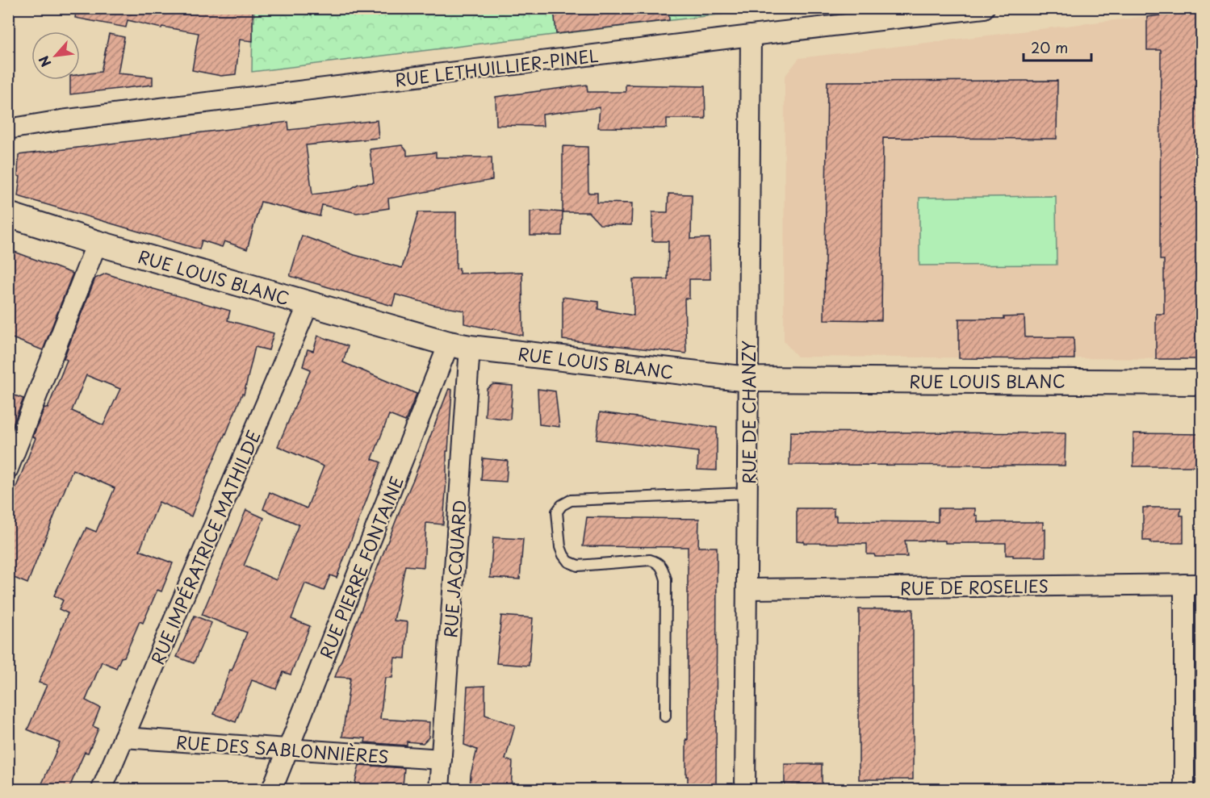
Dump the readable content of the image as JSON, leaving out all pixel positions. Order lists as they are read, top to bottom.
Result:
{
  "streets": {
    "street": [
      "RUE LETHUILLIER-PINEL",
      "RUE LOUIS BLANC",
      "RUE DE CHANZY",
      "RUE IMPÉRATRICE MATHILDE",
      "RUE PIERRE FONTAINE",
      "RUE JACQUARD",
      "RUE DE ROSELIES",
      "RUE DES SABLONNIÈRES"
    ]
  },
  "crossings": [
    ["RUE LETHUILLIER-PINEL", "RUE DE CHANZY"],
    ["RUE LOUIS BLANC", "RUE DE CHANZY"],
    ["RUE LOUIS BLANC", "RUE IMPÉRATRICE MATHILDE"],
    ["RUE LOUIS BLANC", "RUE PIERRE FONTAINE"],
    ["RUE LOUIS BLANC", "RUE JACQUARD"],
    ["RUE DE CHANZY", "RUE DE ROSELIES"],
    ["RUE IMPÉRATRICE MATHILDE", "RUE DES SABLONNIÈRES"],
    ["RUE PIERRE FONTAINE", "RUE JACQUARD"],
    ["RUE PIERRE FONTAINE", "RUE DES SABLONNIÈRES"],
    ["RUE JACQUARD", "RUE DES SABLONNIÈRES"]
  ],
  "scale_bar": "20 m",
  "north": "bottom left"
}
